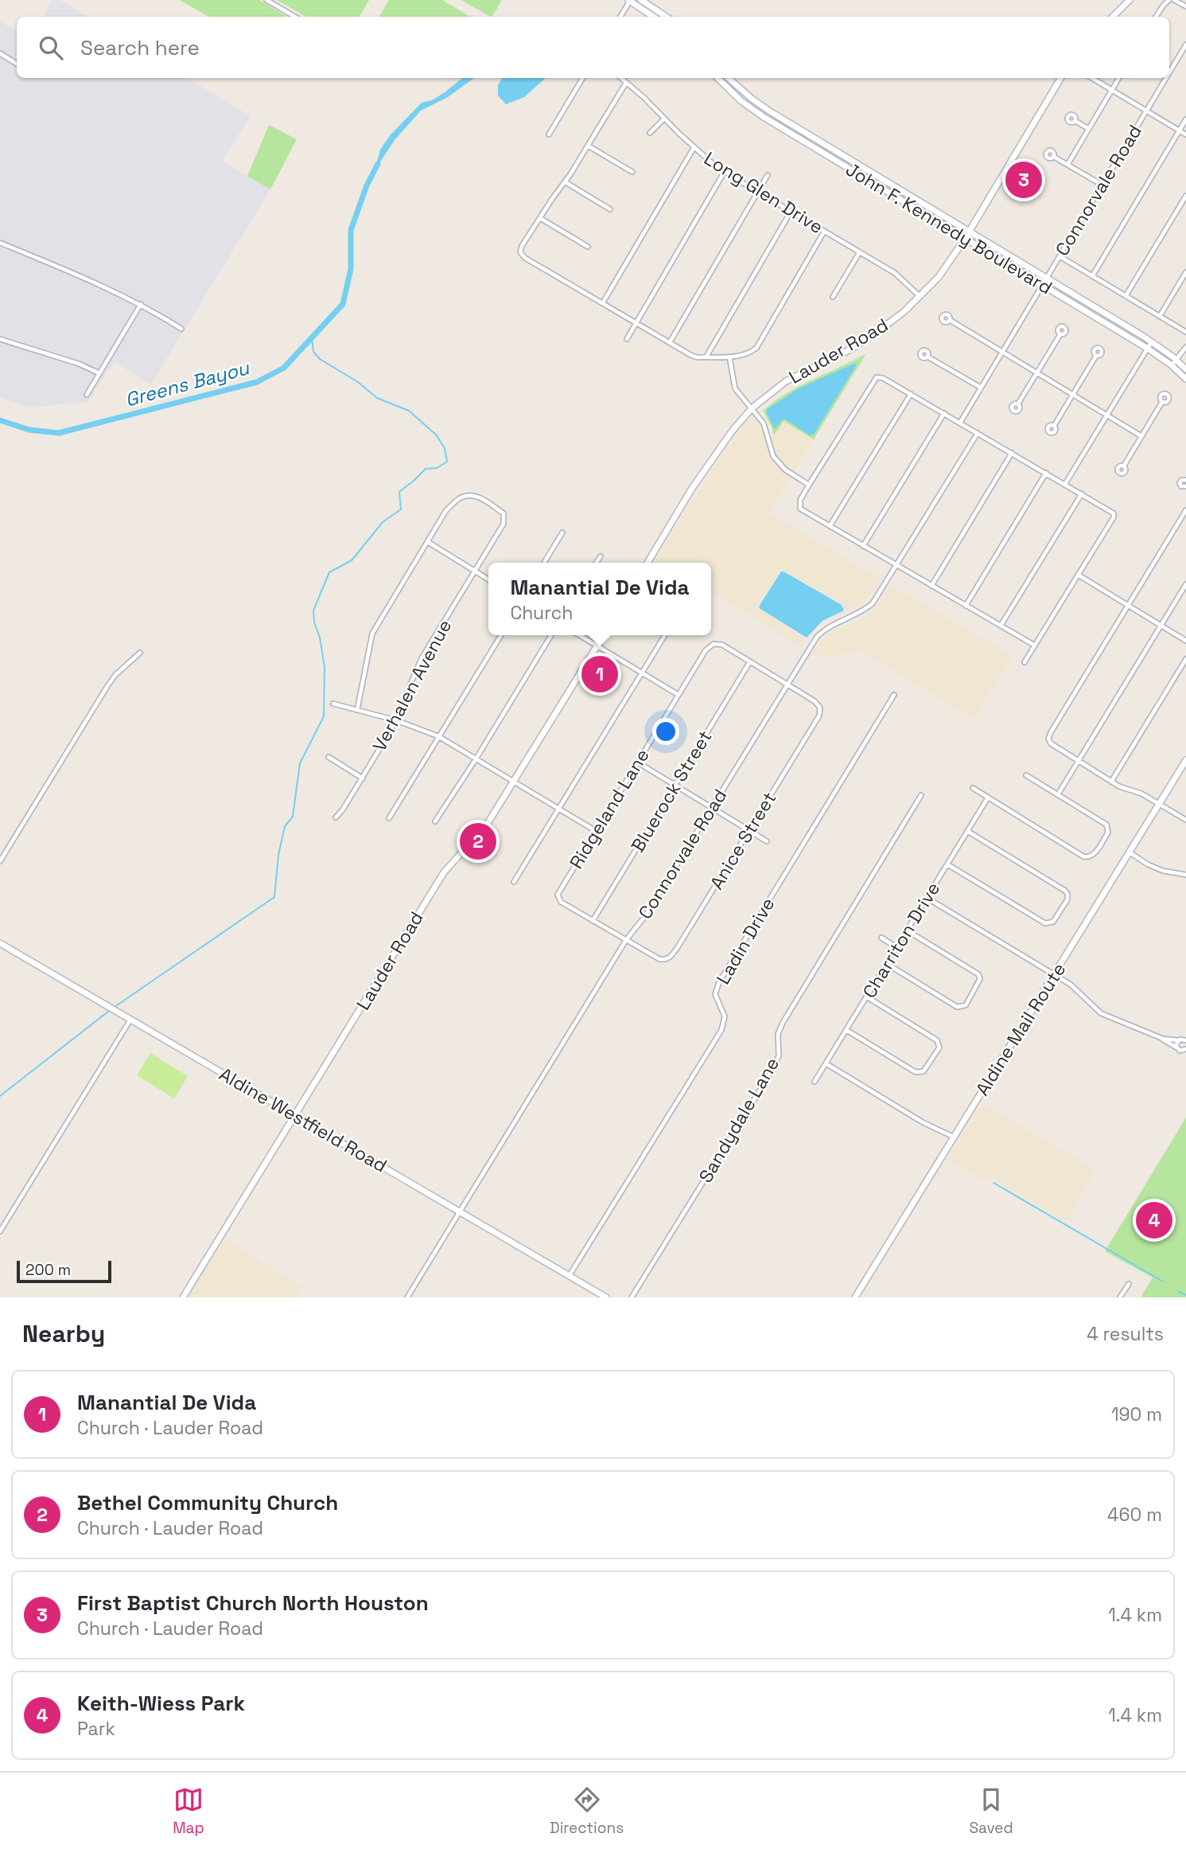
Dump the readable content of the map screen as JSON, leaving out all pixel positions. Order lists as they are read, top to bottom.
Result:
{
  "streets": {
    "main road": [
      "John F. Kennedy Boulevard",
      "Lauder Road",
      "Aldine Mail Route",
      "Aldine Westfield Road"
    ],
    "street": [
      "Connorvale Road",
      "Long Glen Drive",
      "Verhalen Avenue",
      "Bluerock Street",
      "Ridgeland Lane",
      "Anice Street",
      "Charriton Drive",
      "Ladin Drive",
      "Sandydale Lane"
    ]
  },
  "crossings": [
    ["Connorvale Road", "John F. Kennedy Boulevard"],
    ["Connorvale Road", "Anice Street"],
    ["Connorvale Road", "Aldine Westfield Road"],
    ["Long Glen Drive", "Lauder Road"],
    ["John F. Kennedy Boulevard", "Lauder Road"],
    ["Lauder Road", "Aldine Westfield Road"],
    ["Bluerock Street", "Ridgeland Lane"],
    ["Ladin Drive", "Aldine Westfield Road"]
  ],
  "water": ["Greens Bayou"],
  "scale_bar": "200 m",
  "page": {
    "search": "Search here",
    "pins": [
      "3",
      "1",
      "2",
      "4"
    ],
    "popup": ["Manantial De Vida", "Church"],
    "scale": "200 m",
    "heading": ["Nearby", "4 results"],
    "list": [
      {
        "mark": "1",
        "name": "Manantial De Vida",
        "note": "Church · Lauder Road",
        "value": "190 m"
      },
      {
        "mark": "2",
        "name": "Bethel Community Church",
        "note": "Church · Lauder Road",
        "value": "460 m"
      },
      {
        "mark": "3",
        "name": "First Baptist Church North Houston",
        "note": "Church · Lauder Road",
        "value": "1.4 km"
      },
      {
        "mark": "4",
        "name": "Keith-Wiess Park",
        "note": "Park",
        "value": "1.4 km"
      }
    ],
    "nav": ["Map", "Directions", "Saved"]
  }
}
